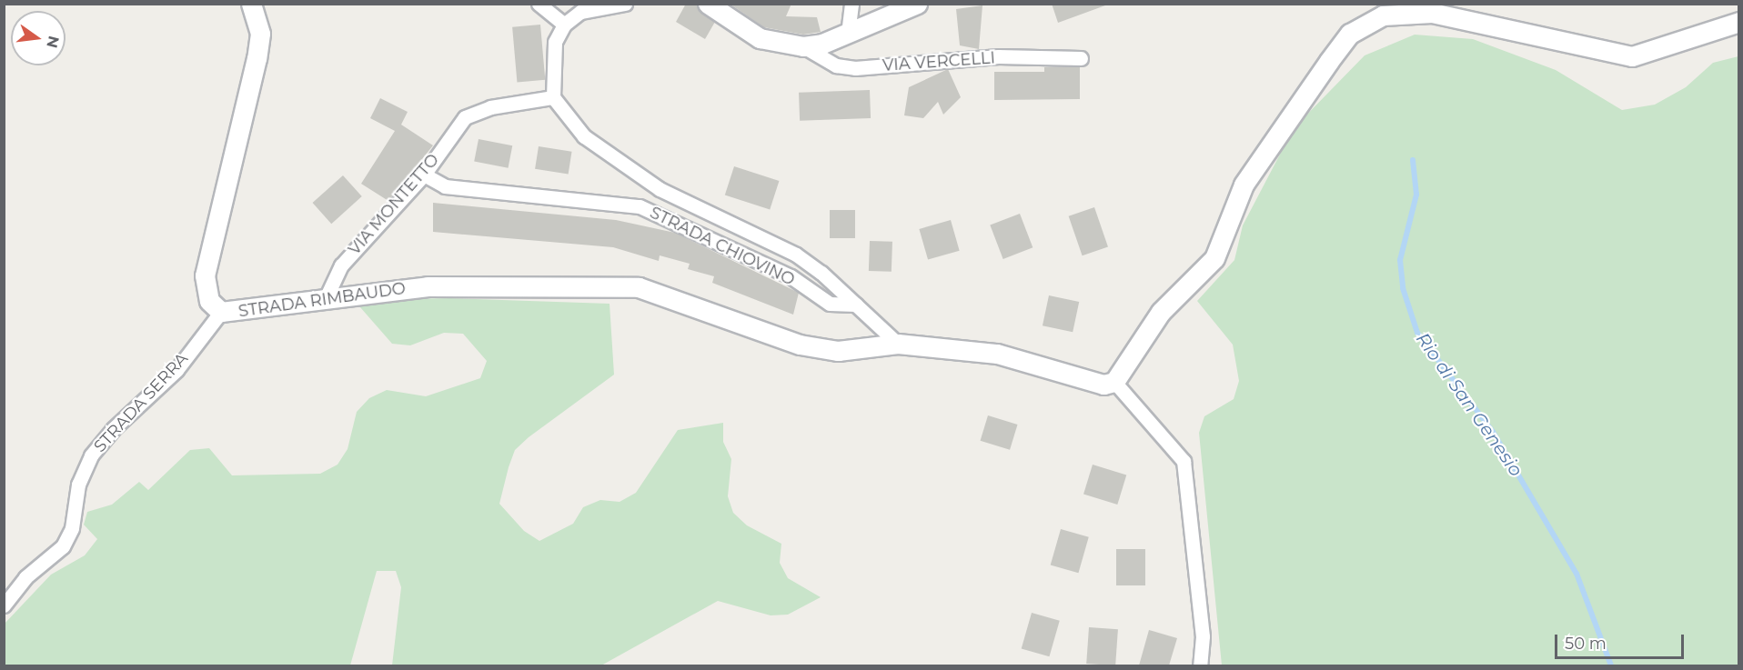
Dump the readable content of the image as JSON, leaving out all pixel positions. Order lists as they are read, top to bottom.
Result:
{
  "streets": {
    "street": [
      "VIA VERCELLI",
      "VIA MONTETTO",
      "STRADA CHIOVINO",
      "STRADA RIMBAUDO",
      "STRADA SERRA"
    ]
  },
  "crossings": [
    ["VIA MONTETTO", "STRADA CHIOVINO"],
    ["VIA MONTETTO", "STRADA RIMBAUDO"],
    ["STRADA CHIOVINO", "STRADA RIMBAUDO"],
    ["STRADA RIMBAUDO", "STRADA SERRA"]
  ],
  "water": ["Rio di San Genesio"],
  "scale_bar": "50 m",
  "north": "right"
}
